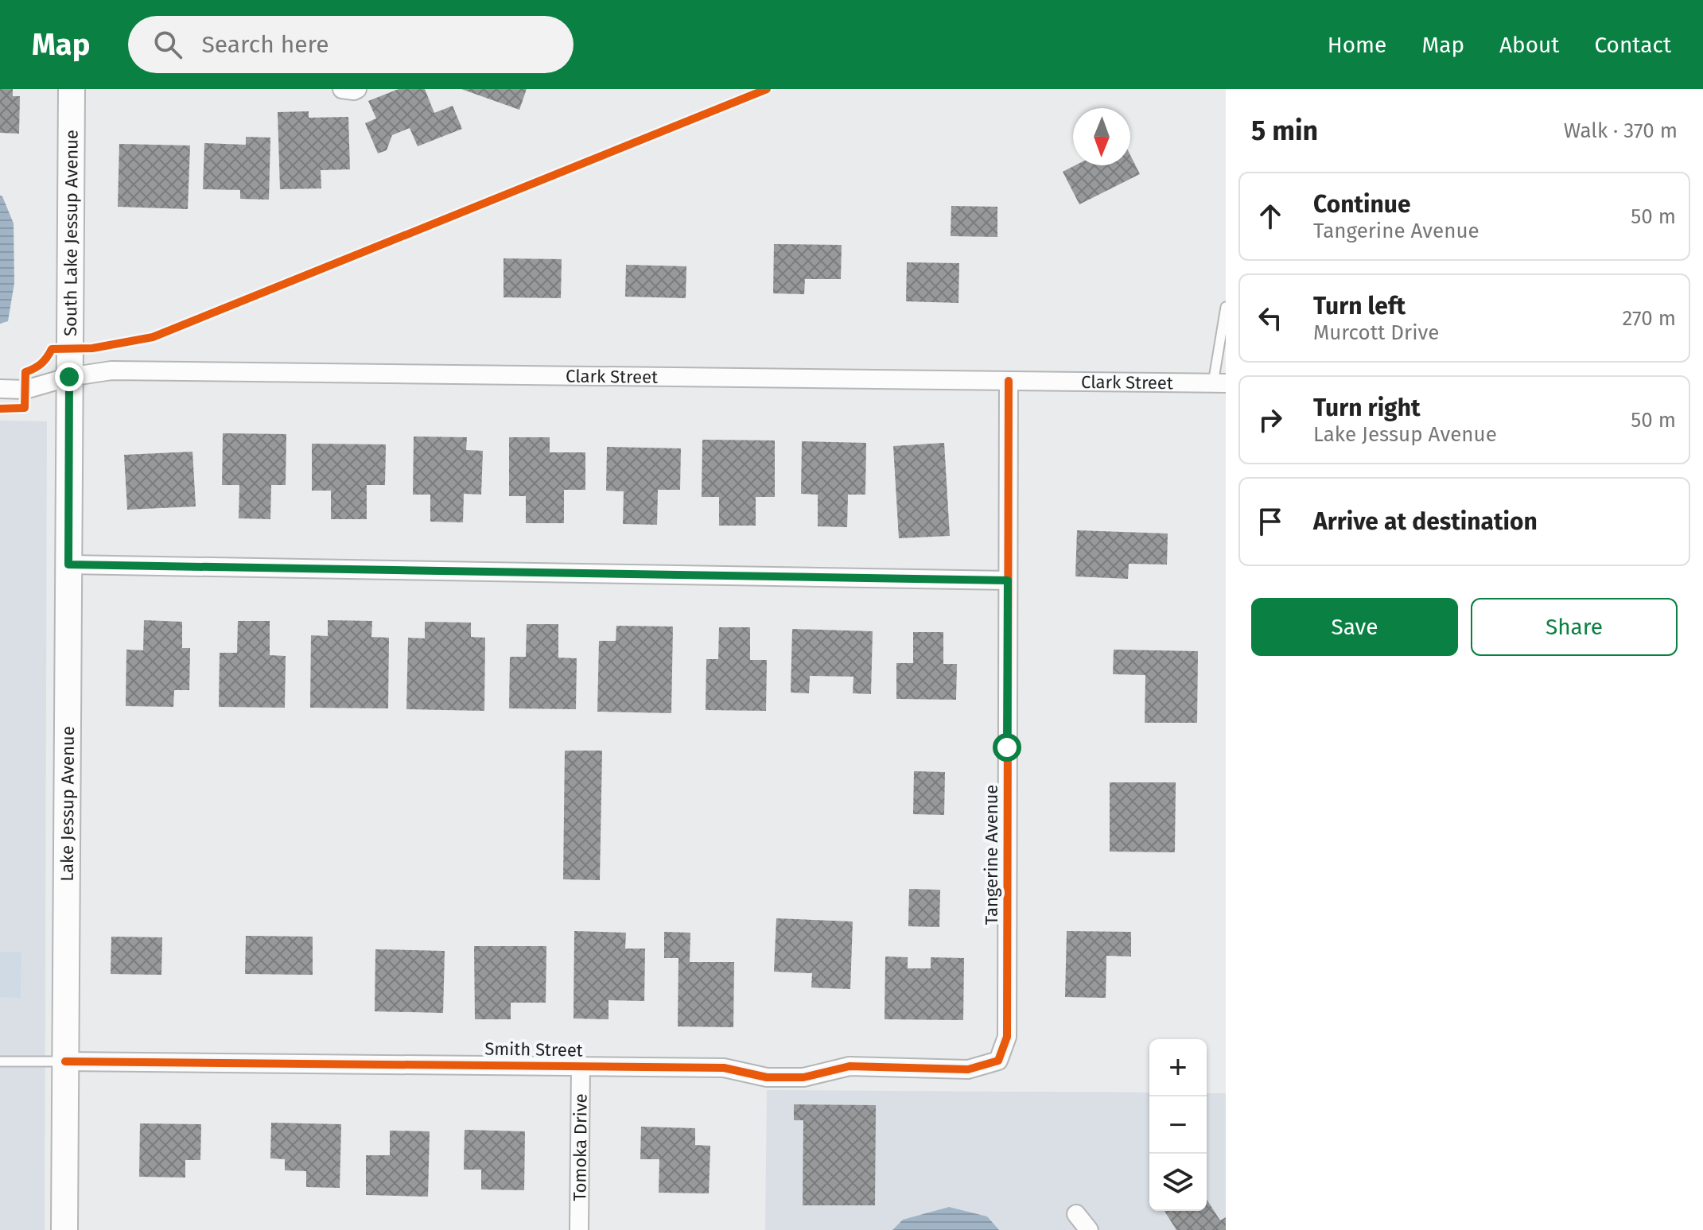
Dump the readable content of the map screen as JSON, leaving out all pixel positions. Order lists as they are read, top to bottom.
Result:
{
  "streets": {
    "street": [
      "South Lake Jessup Avenue",
      "Clark Street",
      "Lake Jessup Avenue",
      "Tangerine Avenue",
      "Smith Street",
      "Tomoka Drive"
    ]
  },
  "crossings": [
    ["South Lake Jessup Avenue", "Clark Street"],
    ["South Lake Jessup Avenue", "Lake Jessup Avenue"],
    ["Clark Street", "Lake Jessup Avenue"],
    ["Clark Street", "Tangerine Avenue"],
    ["Lake Jessup Avenue", "Smith Street"],
    ["Tangerine Avenue", "Smith Street"],
    ["Smith Street", "Tomoka Drive"]
  ],
  "north": "bottom",
  "page": {
    "header": "Map",
    "search": "Search here",
    "nav": [
      "Home",
      "Map",
      "About",
      "Contact"
    ],
    "heading": ["5 min", "Walk · 370 m"],
    "list": [
      ["Continue", "Tangerine Avenue", "50 m"],
      ["Turn left", "Murcott Drive", "270 m"],
      ["Turn right", "Lake Jessup Avenue", "50 m"],
      "Arrive at destination"
    ],
    "buttons": ["Save", "Share"],
    "map_buttons": ["+", "−"]
  }
}
